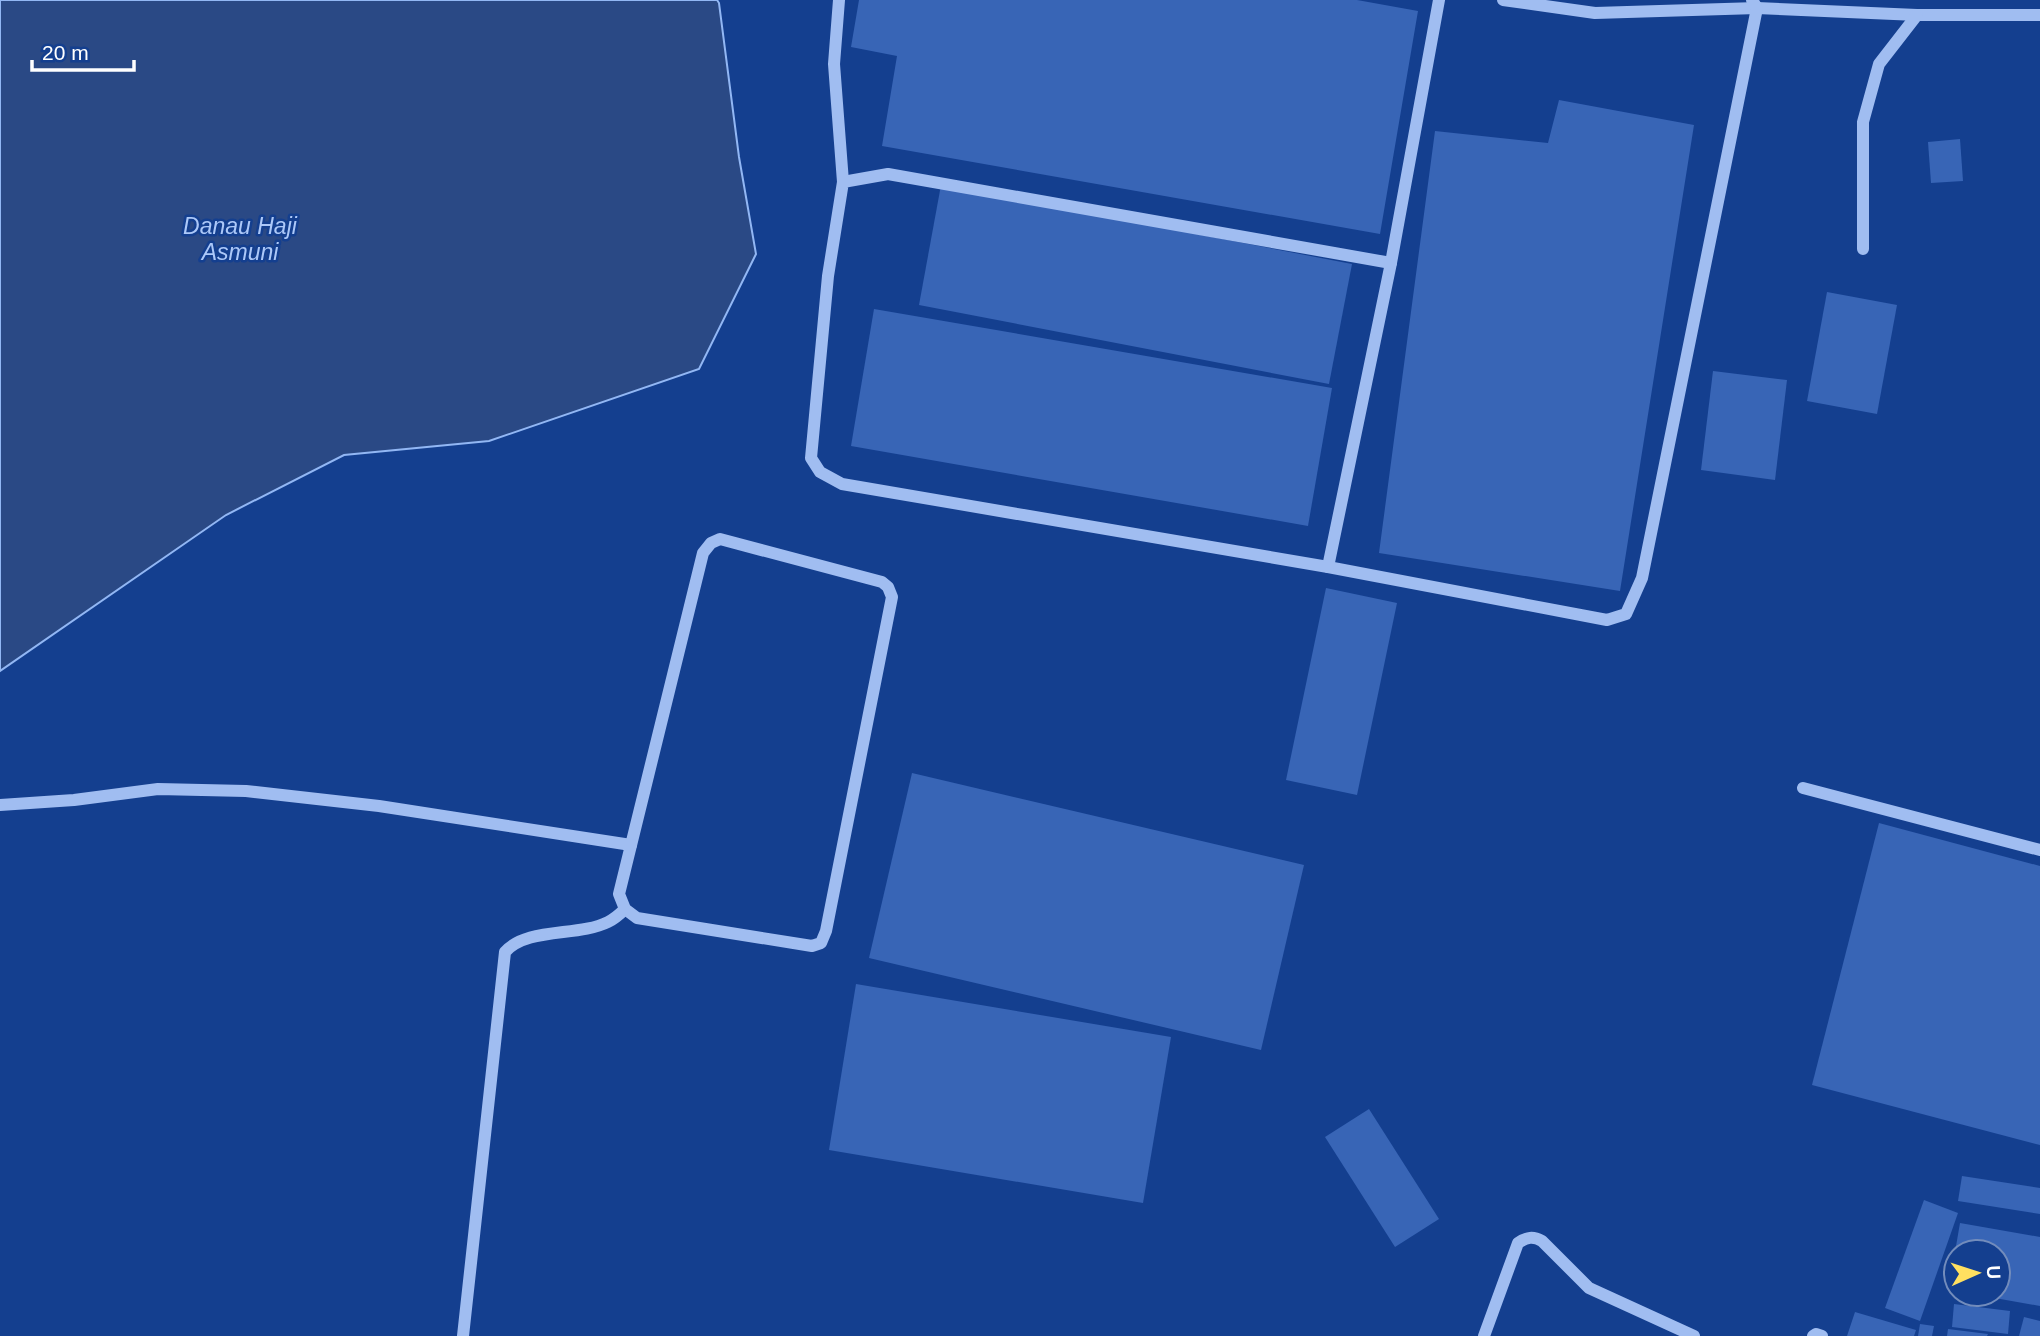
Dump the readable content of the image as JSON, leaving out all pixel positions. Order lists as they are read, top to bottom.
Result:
{
  "water": ["Danau Haji Asmuni"],
  "scale_bar": "20 m",
  "north": "right"
}
